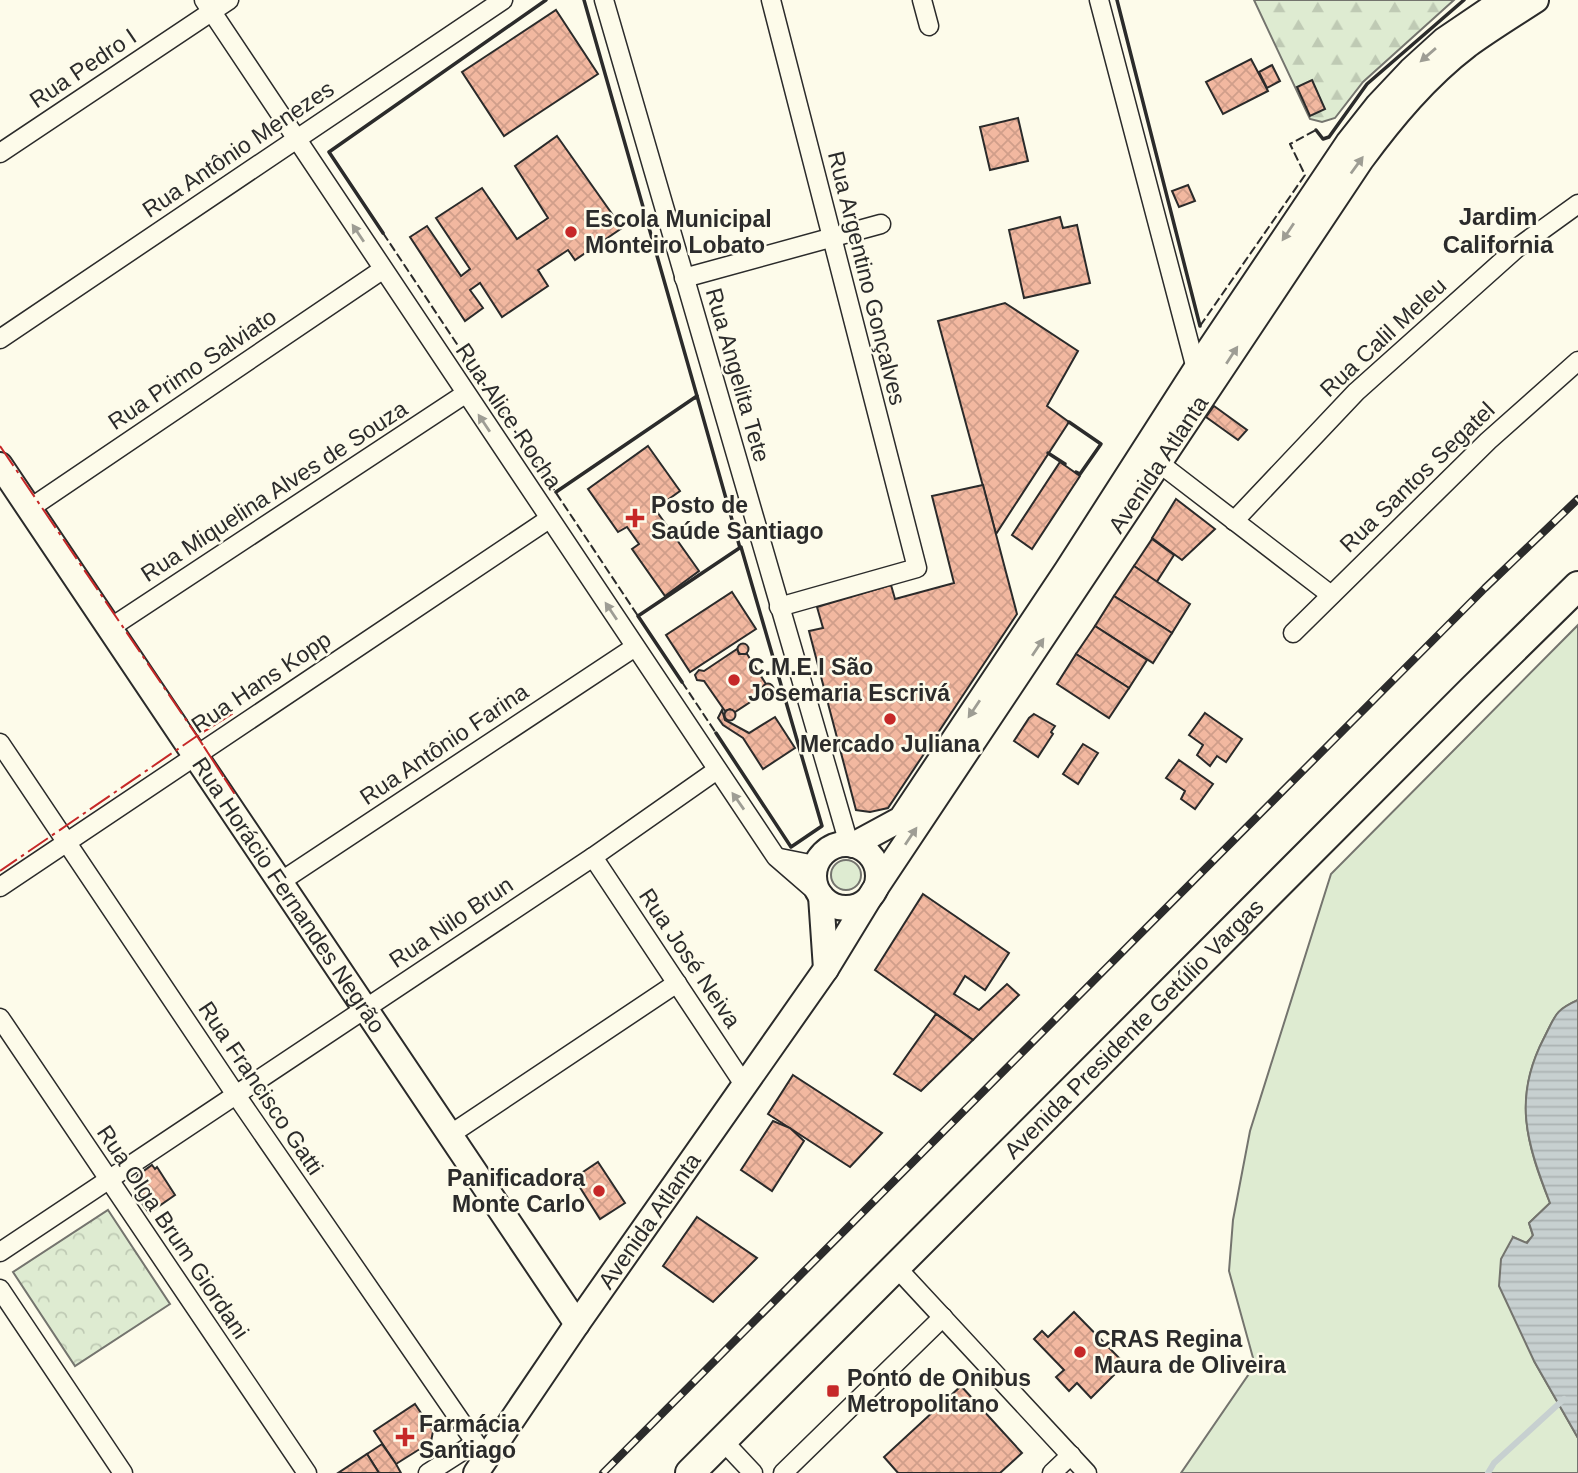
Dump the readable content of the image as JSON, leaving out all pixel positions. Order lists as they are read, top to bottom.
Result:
{
  "streets": {
    "main road": ["Avenida Presidente Getúlio Vargas"],
    "street": [
      "Rua Pedro I",
      "Rua Antônio Menezes",
      "Rua Argentino Gonçalves",
      "Rua Calil Meleu",
      "Rua Primo Salviato",
      "Rua Angelita Tete",
      "Rua Alice Rocha",
      "Avenida Atlanta",
      "Rua Santos Segatel",
      "Rua Miquelina Alves de Souza",
      "Rua Hans Kopp",
      "Rua Antônio Farina",
      "Rua Horácio Fernandes Negrão",
      "Rua Nilo Brun",
      "Rua José Neiva",
      "Rua Francisco Gatti",
      "Rua Olga Brum Giordani"
    ]
  },
  "crossings": [
    ["Rua Pedro I", "Rua Alice Rocha"],
    ["Rua Antônio Menezes", "Rua Alice Rocha"],
    ["Rua Argentino Gonçalves", "Rua Angelita Tete"],
    ["Rua Primo Salviato", "Rua Alice Rocha"],
    ["Rua Primo Salviato", "Rua Horácio Fernandes Negrão"],
    ["Rua Angelita Tete", "Rua Alice Rocha"],
    ["Rua Angelita Tete", "Avenida Atlanta"],
    ["Rua Alice Rocha", "Avenida Atlanta"],
    ["Rua Alice Rocha", "Rua Miquelina Alves de Souza"],
    ["Rua Alice Rocha", "Rua Hans Kopp"],
    ["Rua Alice Rocha", "Rua Antônio Farina"],
    ["Rua Alice Rocha", "Rua Nilo Brun"],
    ["Avenida Atlanta", "Rua Horácio Fernandes Negrão"],
    ["Avenida Atlanta", "Rua José Neiva"],
    ["Avenida Atlanta", "Rua Francisco Gatti"],
    ["Rua Miquelina Alves de Souza", "Rua Horácio Fernandes Negrão"],
    ["Rua Hans Kopp", "Rua Horácio Fernandes Negrão"],
    ["Rua Hans Kopp", "Rua Francisco Gatti"],
    ["Rua Antônio Farina", "Rua Horácio Fernandes Negrão"],
    ["Rua Horácio Fernandes Negrão", "Rua Nilo Brun"],
    ["Rua Nilo Brun", "Rua José Neiva"],
    ["Rua Nilo Brun", "Rua Francisco Gatti"],
    ["Rua Nilo Brun", "Rua Olga Brum Giordani"]
  ],
  "one_way": ["Rua Alice Rocha"],
  "districts": ["Jardim California"],
  "places": {
    "other": [
      "Escola Municipal Monteiro Lobato",
      "C.M.E.I São Josemaria Escrivá",
      "Mercado Juliana",
      "Panificadora Monte Carlo",
      "CRAS Regina Maura de Oliveira"
    ],
    "health": ["Posto de Saúde Santiago", "Farmácia Santiago"],
    "transit": ["Ponto de Onibus Metropolitano"]
  }
}
